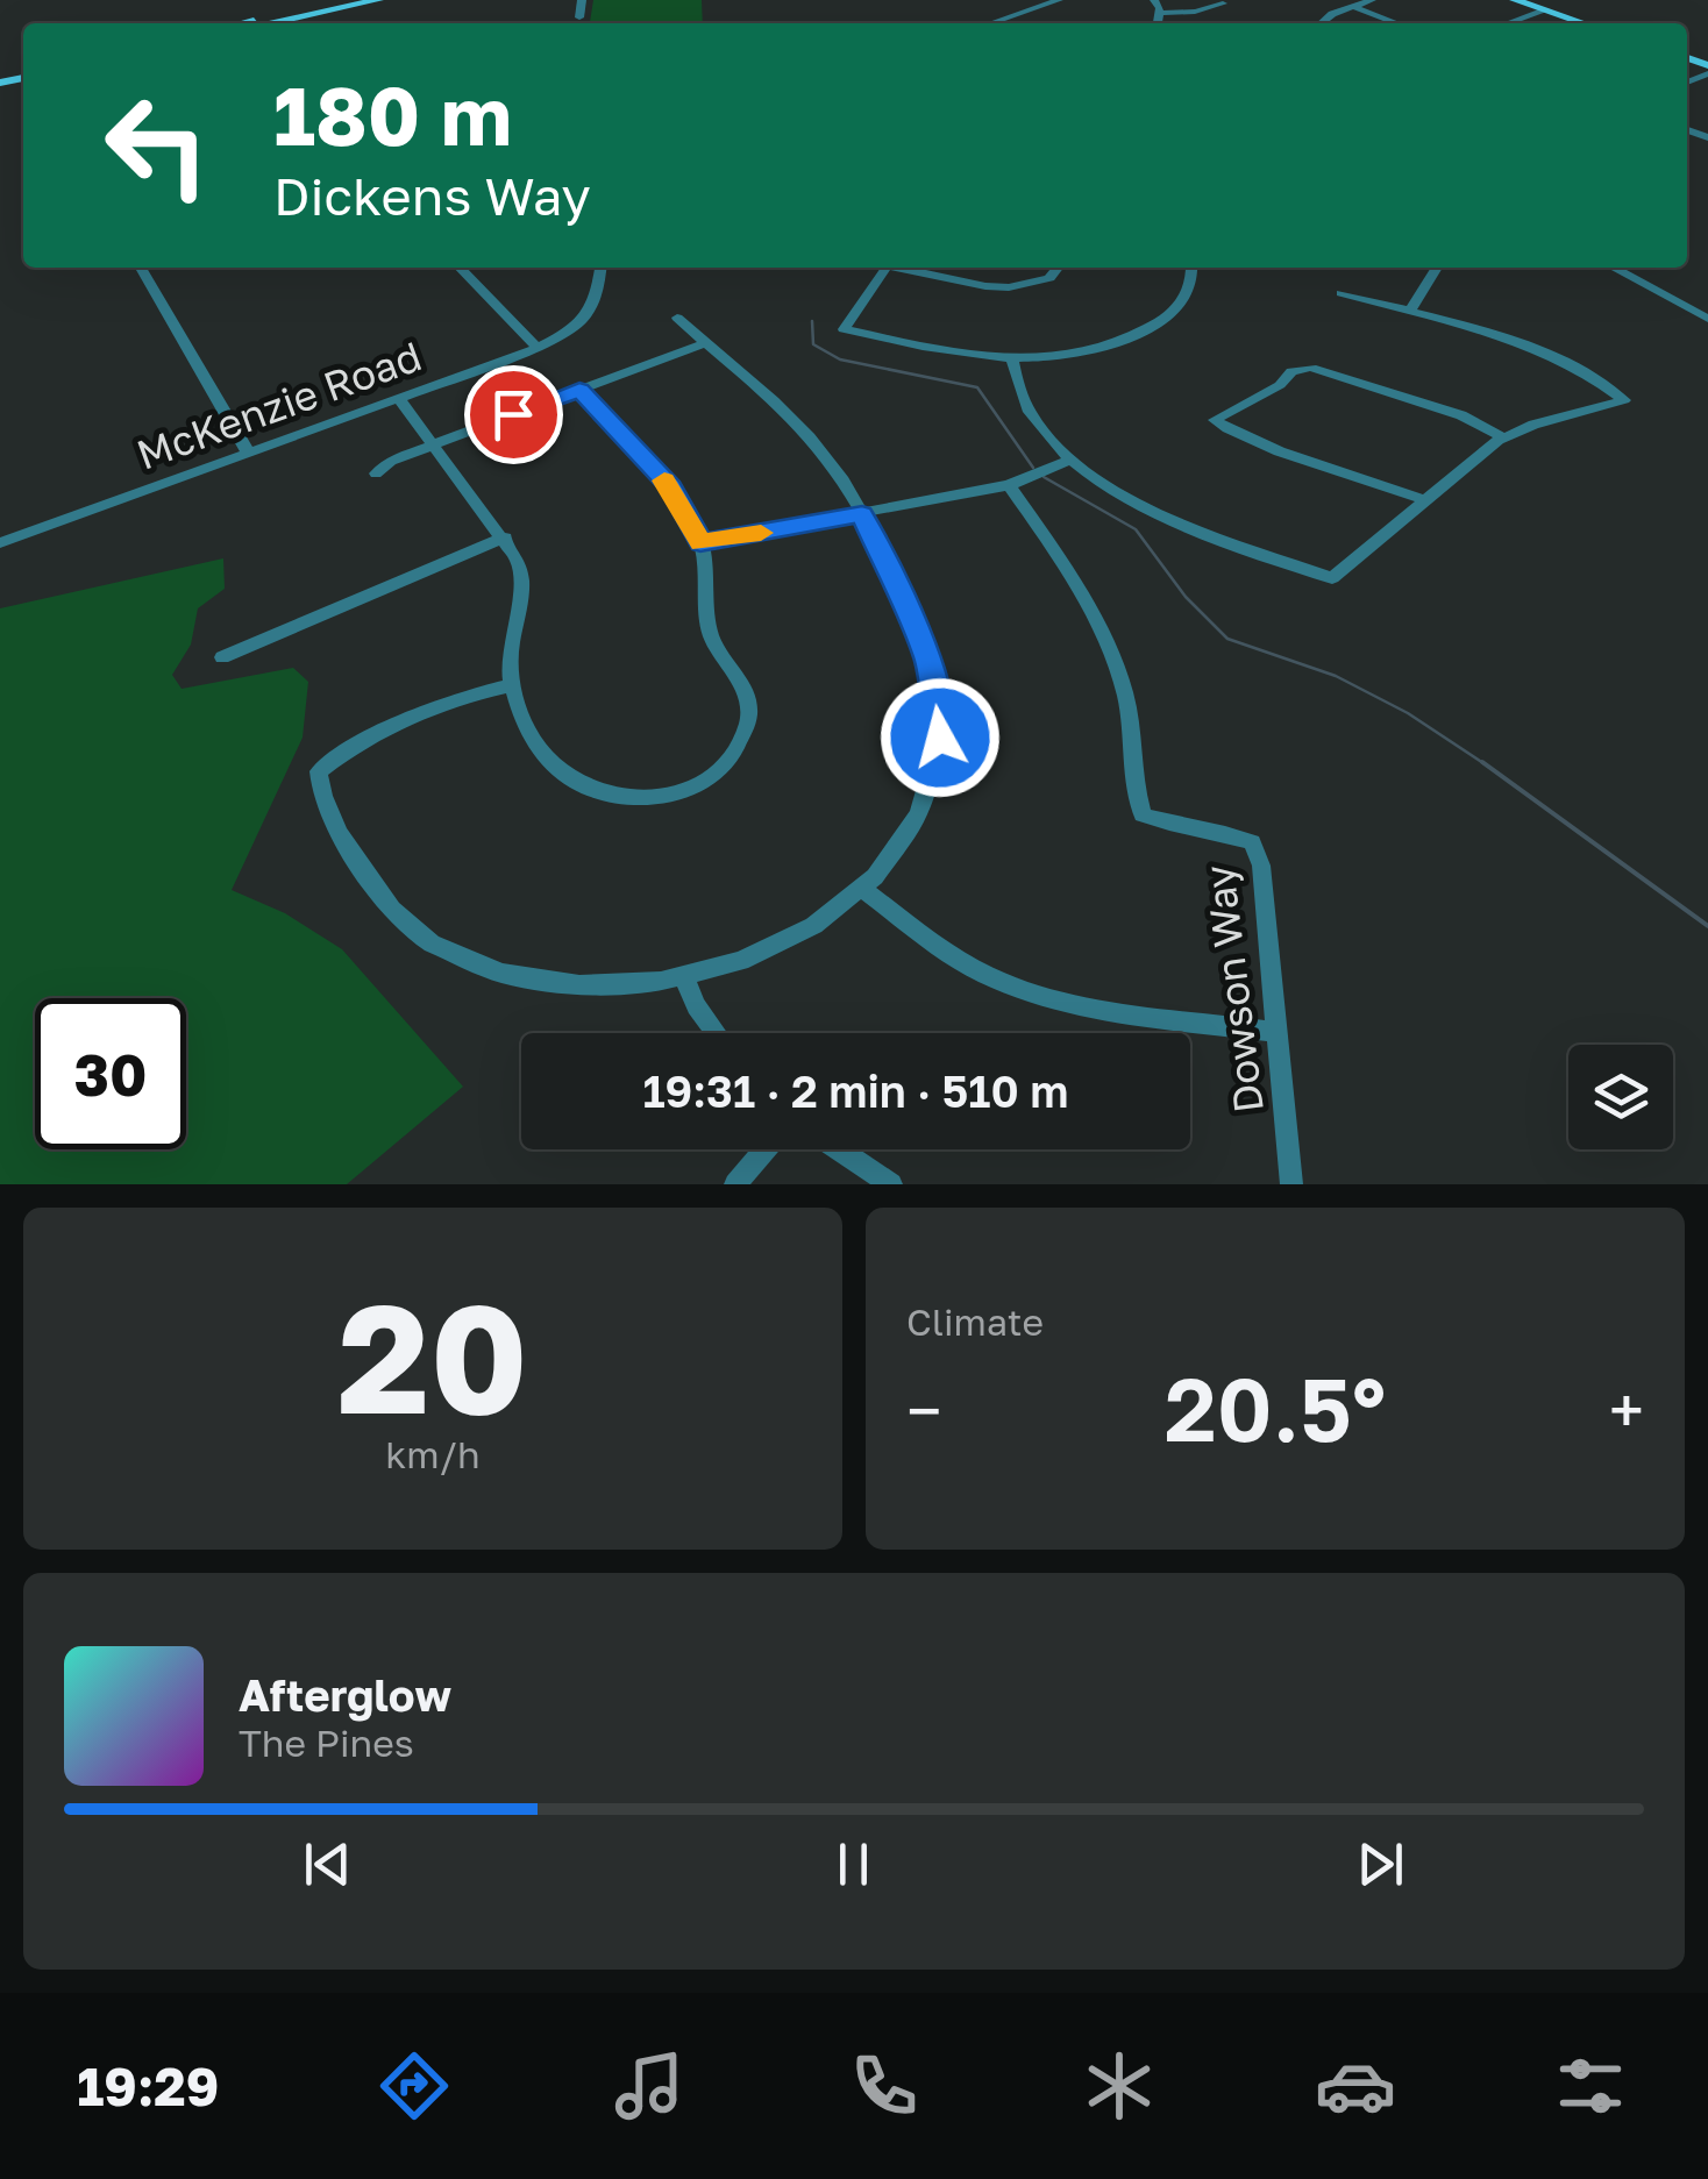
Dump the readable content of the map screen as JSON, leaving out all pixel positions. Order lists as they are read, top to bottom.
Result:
{
  "streets": {
    "street": ["McKenzie Road", "Dowson Way"]
  },
  "page": {
    "turn": ["180 m", "Dickens Way"],
    "limit": "30",
    "trip": "19:31 · 2 min · 510 m",
    "tile": [
      ["20", "km/h"],
      "Climate"
    ],
    "heat": ["−", "20.5°", "+"],
    "song": ["Afterglow", "The Pines"],
    "tabs": "19:29"
  }
}
